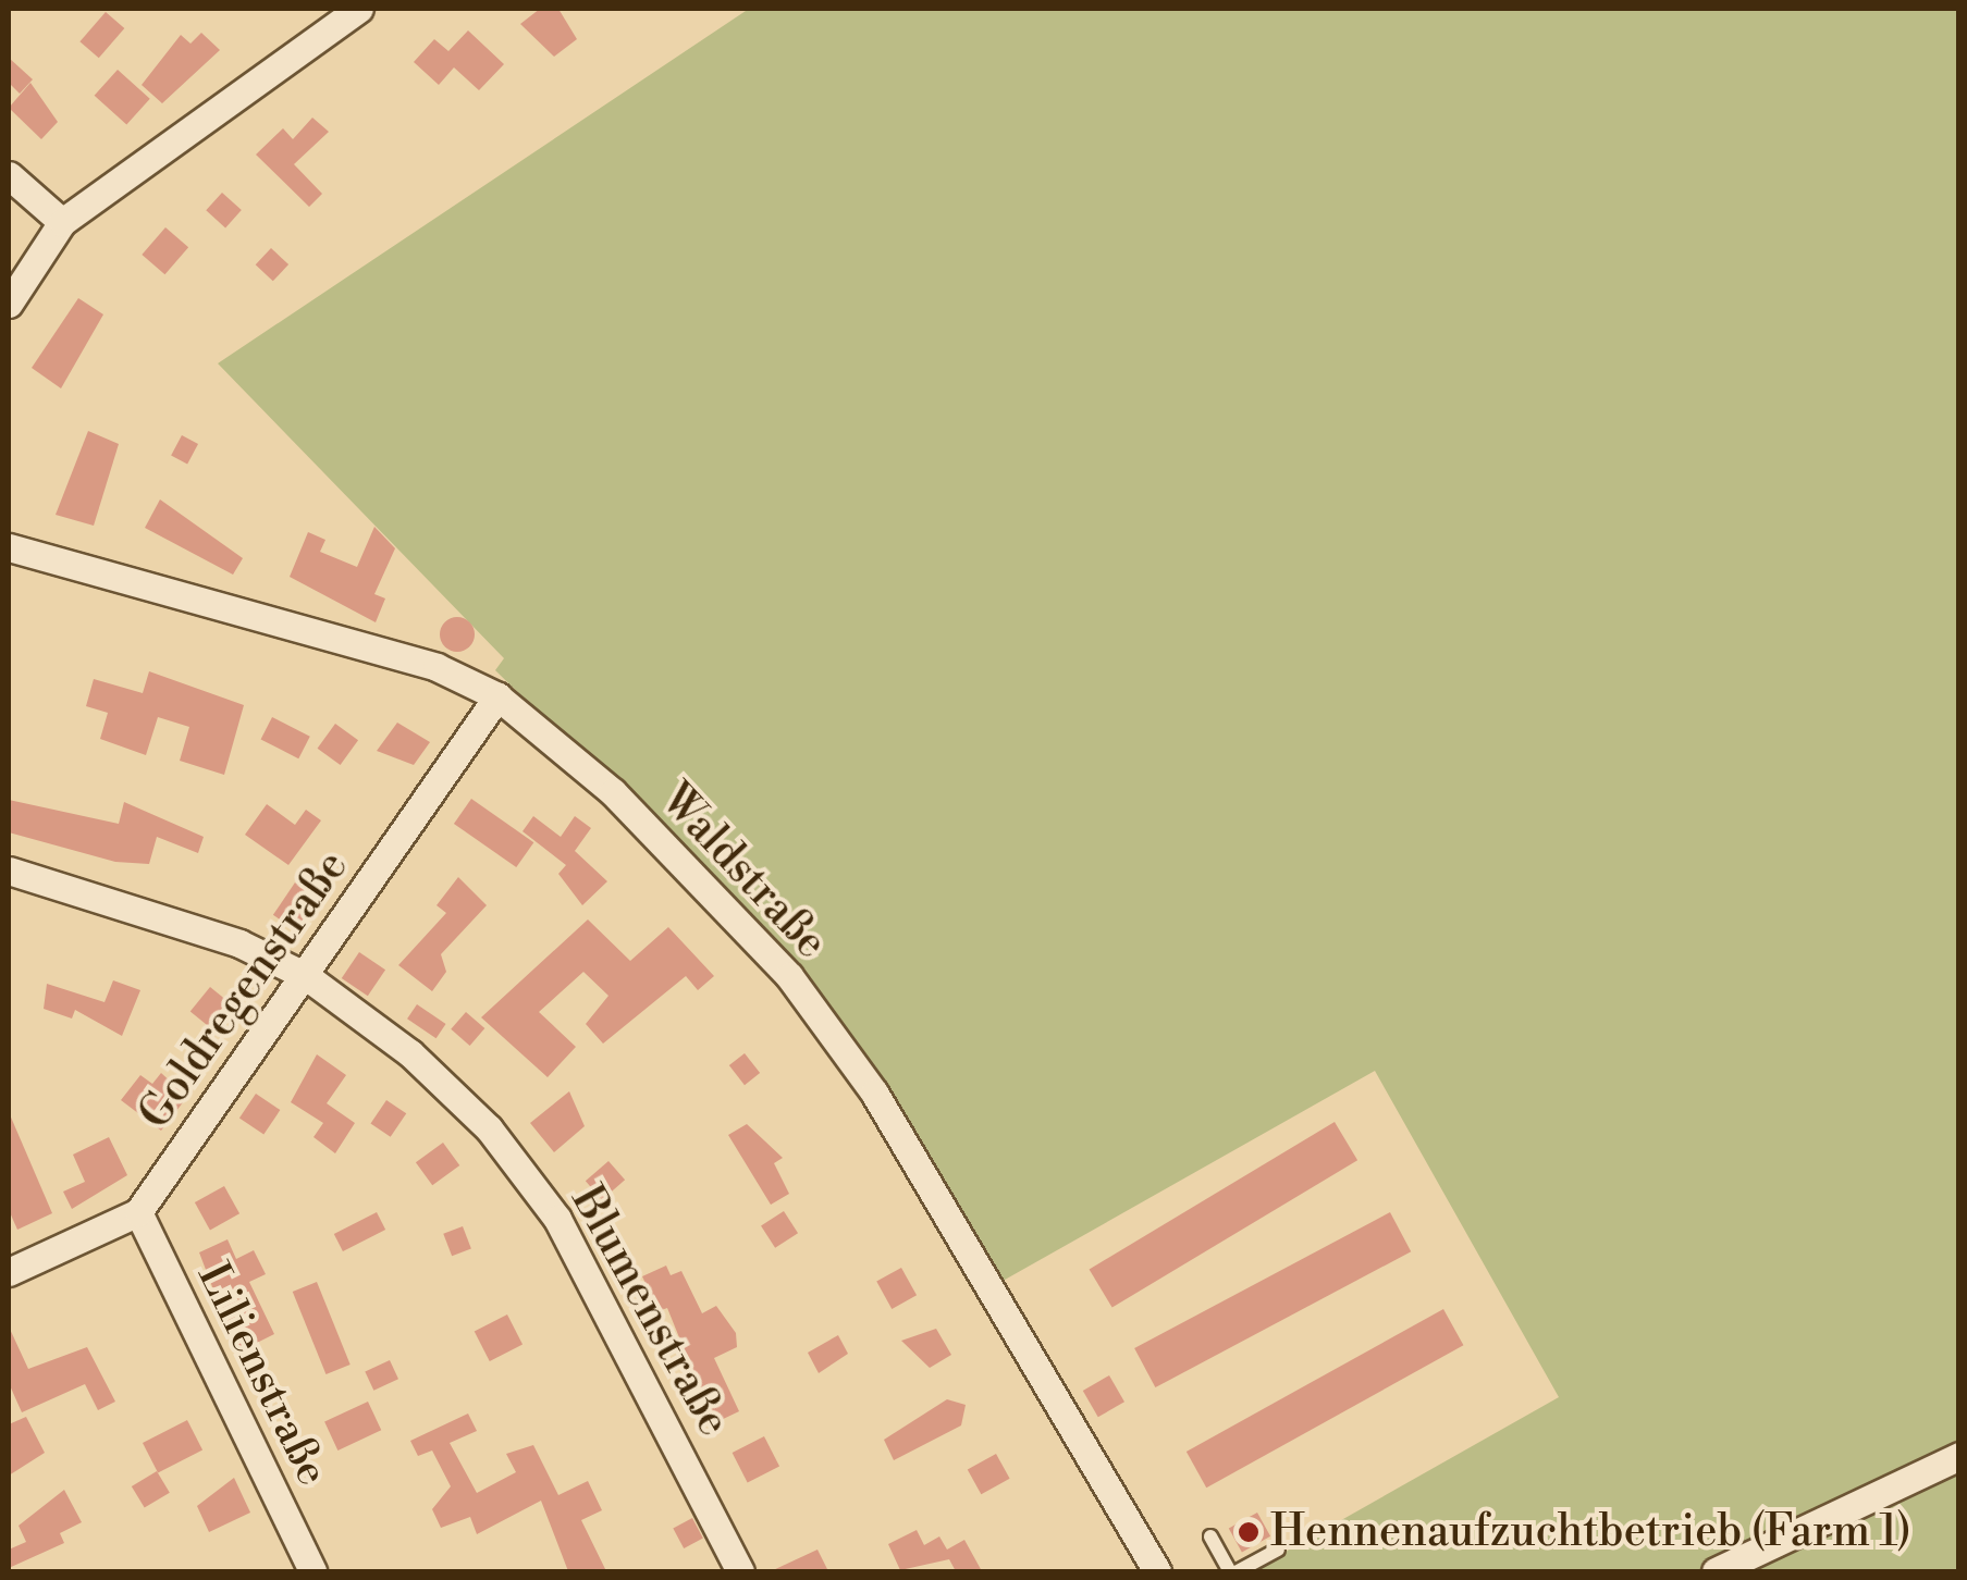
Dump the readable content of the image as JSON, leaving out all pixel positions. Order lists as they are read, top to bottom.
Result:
{
  "streets": {
    "street": [
      "Waldstraße",
      "Goldregenstraße",
      "Blumenstraße",
      "Lilienstraße"
    ]
  },
  "crossings": [
    ["Waldstraße", "Goldregenstraße"],
    ["Goldregenstraße", "Blumenstraße"],
    ["Goldregenstraße", "Lilienstraße"]
  ],
  "places": ["Hennenaufzuchtbetrieb (Farm 1)"]
}
